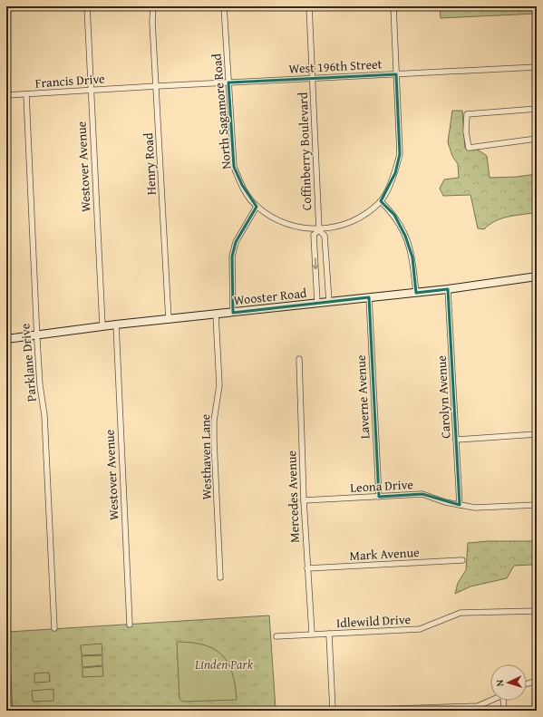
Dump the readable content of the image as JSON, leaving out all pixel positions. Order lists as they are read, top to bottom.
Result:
{
  "streets": {
    "main road": ["Wooster Road"],
    "street": [
      "West 196th Street",
      "Francis Drive",
      "North Sagamore Road",
      "Coffinberry Boulevard",
      "Henry Road",
      "Westover Avenue",
      "Parklane Drive",
      "Laverne Avenue",
      "Carolyn Avenue",
      "Westhaven Lane",
      "Leona Drive",
      "Mercedes Avenue",
      "Mark Avenue",
      "Idlewild Drive"
    ]
  },
  "crossings": [
    ["West 196th Street", "Francis Drive"],
    ["West 196th Street", "North Sagamore Road"],
    ["West 196th Street", "Coffinberry Boulevard"],
    ["West 196th Street", "Henry Road"],
    ["Francis Drive", "Westover Avenue"],
    ["Francis Drive", "Parklane Drive"],
    ["North Sagamore Road", "Coffinberry Boulevard"],
    ["Coffinberry Boulevard", "Wooster Road"],
    ["Henry Road", "Wooster Road"],
    ["Westover Avenue", "Wooster Road"],
    ["Wooster Road", "Parklane Drive"],
    ["Wooster Road", "Laverne Avenue"],
    ["Wooster Road", "Carolyn Avenue"],
    ["Wooster Road", "Westhaven Lane"],
    ["Laverne Avenue", "Leona Drive"],
    ["Carolyn Avenue", "Leona Drive"],
    ["Leona Drive", "Mercedes Avenue"],
    ["Mercedes Avenue", "Mark Avenue"],
    ["Mercedes Avenue", "Idlewild Drive"]
  ],
  "parks": ["Linden Park"],
  "north": "left"
}
